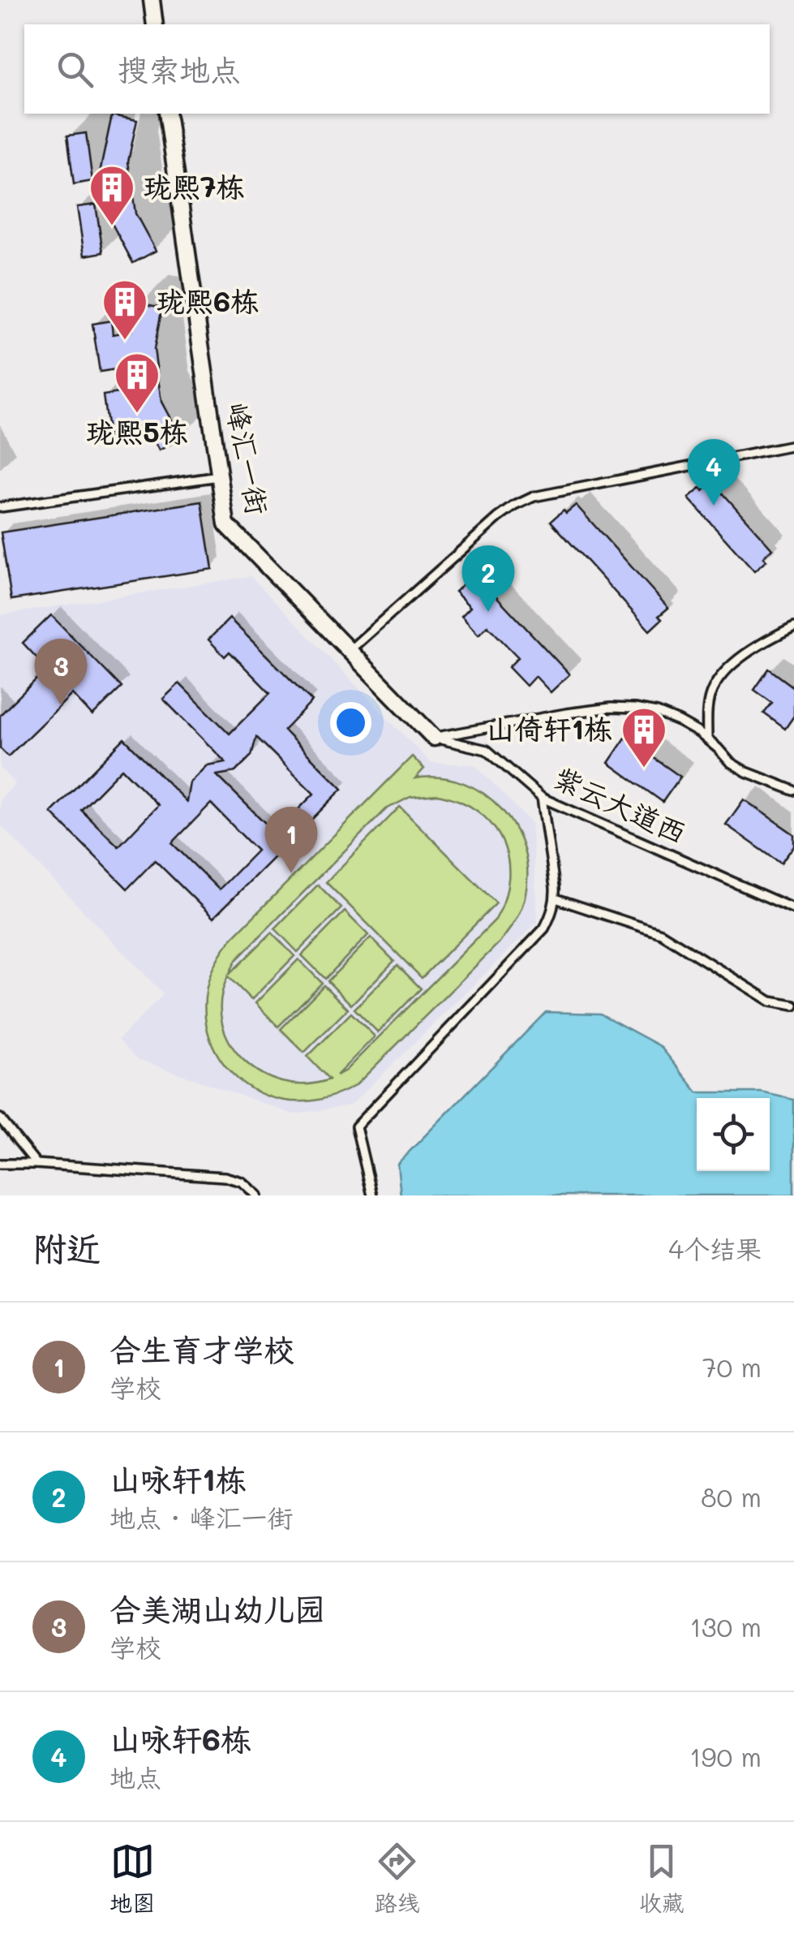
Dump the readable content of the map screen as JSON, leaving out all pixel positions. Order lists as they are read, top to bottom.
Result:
{
  "streets": {
    "street": ["峰汇一街"],
    "lane": ["紫云大道西"]
  },
  "crossings": [
    ["峰汇一街", "紫云大道西"]
  ],
  "places": {
    "building": [
      "珑熙7栋",
      "珑熙6栋",
      "珑熙5栋",
      "山倚轩1栋"
    ]
  },
  "page": {
    "search": "搜索地点",
    "pins": [
      "4",
      "2",
      "3",
      "1"
    ],
    "heading": ["附近", "4个结果"],
    "list": [
      {
        "mark": "1",
        "name": "合生育才学校",
        "note": "学校",
        "value": "70 m"
      },
      {
        "mark": "2",
        "name": "山咏轩1栋",
        "note": "地点 · 峰汇一街",
        "value": "80 m"
      },
      {
        "mark": "3",
        "name": "合美湖山幼儿园",
        "note": "学校",
        "value": "130 m"
      },
      {
        "mark": "4",
        "name": "山咏轩6栋",
        "note": "地点",
        "value": "190 m"
      }
    ],
    "nav": ["地图", "路线", "收藏"]
  }
}
